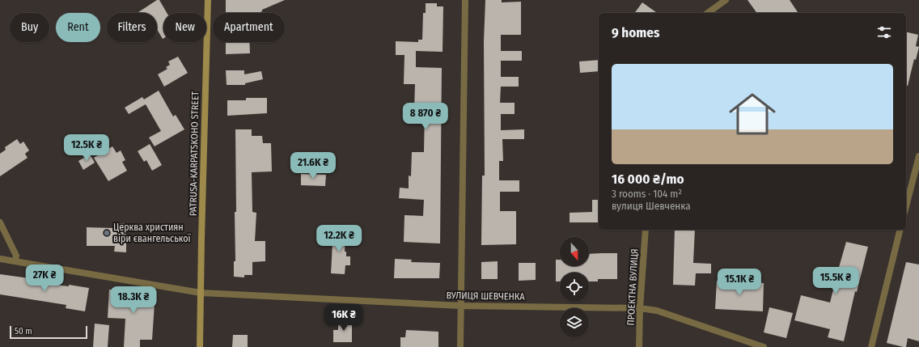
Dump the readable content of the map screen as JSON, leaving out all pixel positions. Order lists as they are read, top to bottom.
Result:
{
  "streets": {
    "main road": ["PATRUSA-KARPATSKOHO STREET"],
    "street": ["ПРОЕКТНА ВУЛИЦЯ", "ВУЛИЦЯ ШЕВЧЕНКА"]
  },
  "crossings": [
    ["PATRUSA-KARPATSKOHO STREET", "ВУЛИЦЯ ШЕВЧЕНКА"],
    ["ПРОЕКТНА ВУЛИЦЯ", "ВУЛИЦЯ ШЕВЧЕНКА"]
  ],
  "places": ["Церква християн віри євангельської"],
  "scale_bar": "50 m",
  "north": "bottom",
  "page": {
    "chip": [
      "Buy",
      "Rent",
      "Filters",
      "New",
      "Apartment"
    ],
    "heading": "9 homes",
    "list": [
      {
        "name": "16 000 ₴/mo",
        "note": "3 rooms · 104 m² · вулиця Шевченка"
      }
    ],
    "price": [
      "8 870 ₴",
      "12.5K ₴",
      "21.6K ₴",
      "12.2K ₴",
      "27K ₴",
      "15.5K ₴",
      "15.1K ₴",
      "18.3K ₴",
      "16K ₴"
    ],
    "scale": "50 m"
  }
}
